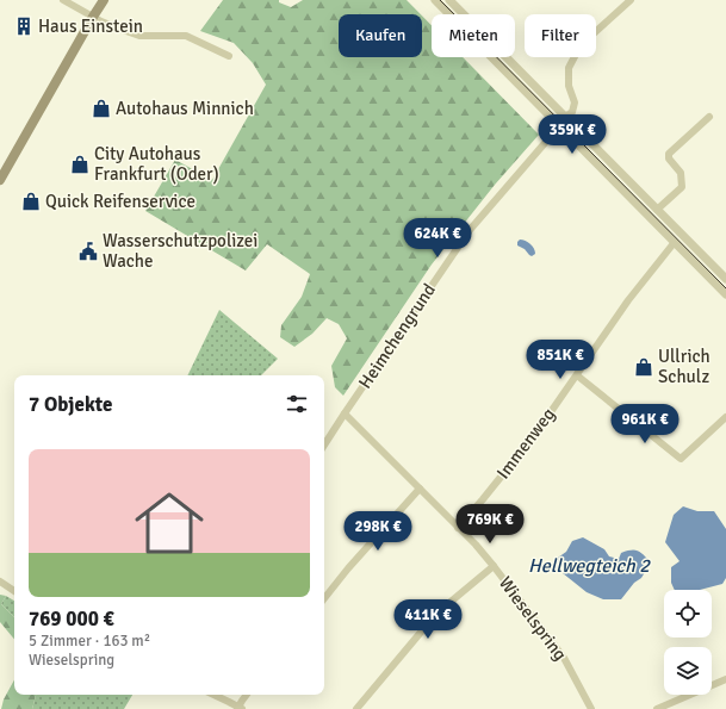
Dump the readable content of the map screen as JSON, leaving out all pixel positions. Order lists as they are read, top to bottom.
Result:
{
  "streets": {
    "street": ["Heimchengrund", "Immenweg", "Wieselspring"]
  },
  "crossings": [
    ["Heimchengrund", "Wieselspring"],
    ["Immenweg", "Wieselspring"]
  ],
  "water": ["Hellwegteich 2"],
  "places": {
    "building": ["Haus Einstein"],
    "shop": [
      "Autohaus Minnich",
      "City Autohaus Frankfurt (Oder)",
      "Quick Reifenservice",
      "Ullrich Schulz"
    ],
    "public building": ["Wasserschutzpolizei Wache"]
  },
  "page": {
    "chip": ["Kaufen", "Mieten", "Filter"],
    "price": [
      "359K €",
      "624K €",
      "851K €",
      "961K €",
      "769K €",
      "298K €",
      "411K €"
    ],
    "heading": "7 Objekte",
    "list": [
      {
        "name": "769 000 €",
        "note": "5 Zimmer · 163 m² · Wieselspring"
      }
    ]
  }
}
